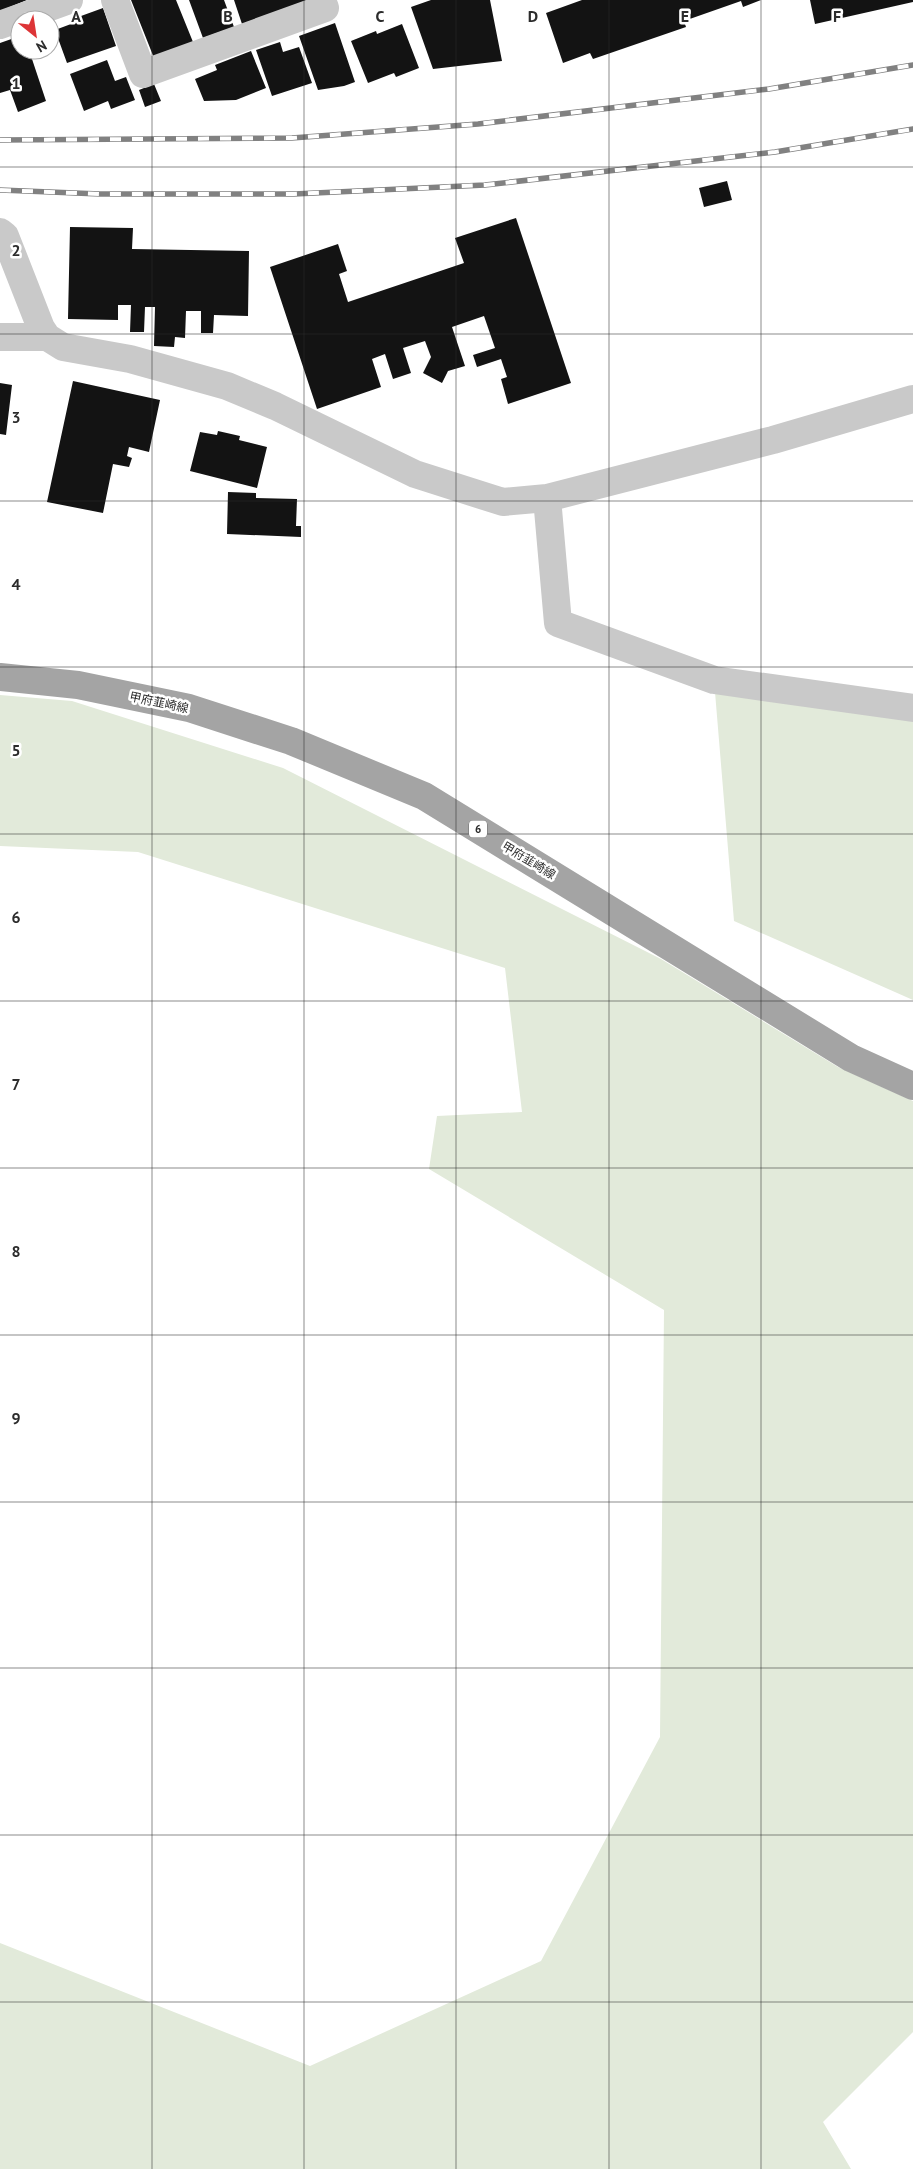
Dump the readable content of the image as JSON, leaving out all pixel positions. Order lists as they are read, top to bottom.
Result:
{
  "streets": {
    "main road": ["甲府韮崎線", "6"]
  },
  "north": "bottom right",
  "grid": {
    "columns": [
      "A",
      "B",
      "C",
      "D",
      "E",
      "F"
    ],
    "rows": [
      "1",
      "2",
      "3",
      "4",
      "5",
      "6",
      "7",
      "8",
      "9"
    ]
  }
}
